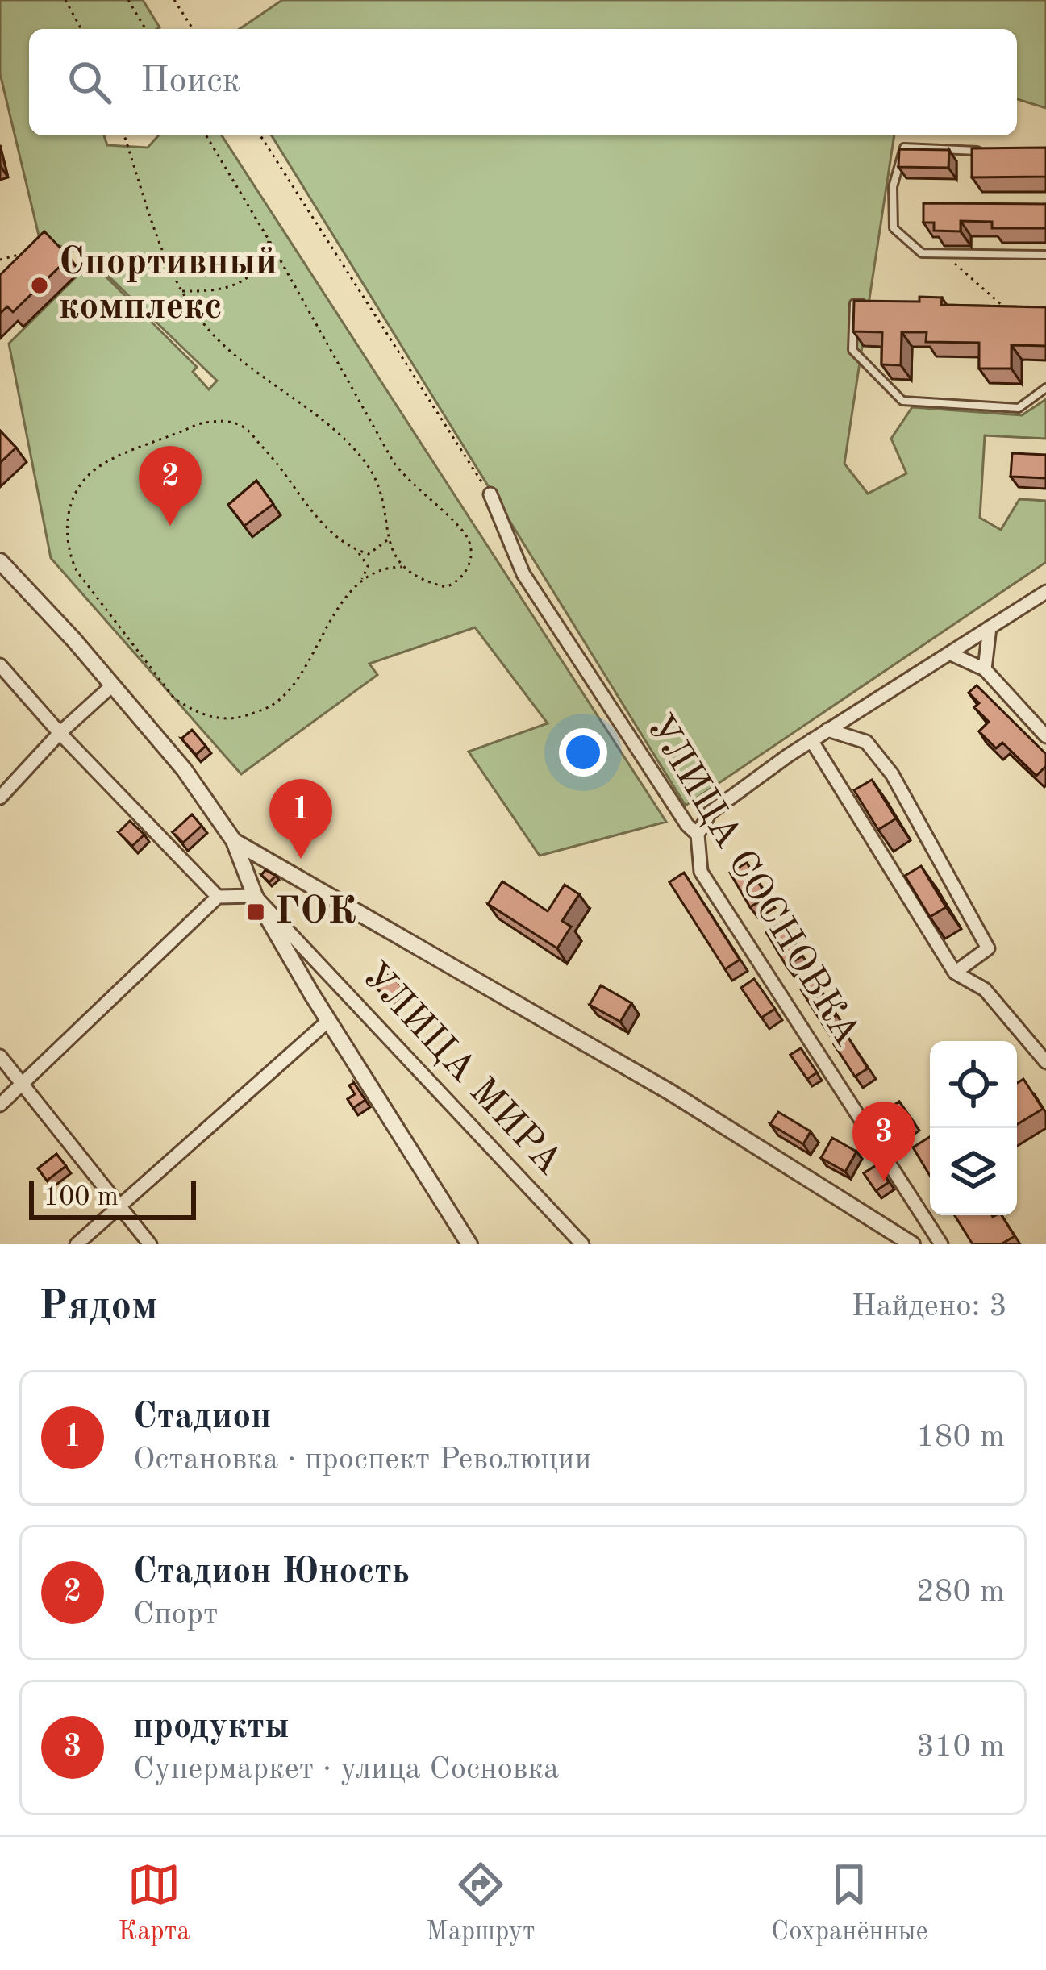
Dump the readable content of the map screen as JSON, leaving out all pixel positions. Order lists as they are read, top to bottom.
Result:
{
  "streets": {
    "street": ["УЛИЦА СОСНОВКА", "УЛИЦА МИРА"]
  },
  "places": {
    "other": ["Спортивный комплекс"],
    "transit": ["ГОК"]
  },
  "scale_bar": "100 m",
  "page": {
    "search": "Поиск",
    "pins": ["2", "1", "3"],
    "scale": "100 m",
    "heading": ["Рядом", "Найдено: 3"],
    "list": [
      {
        "mark": "1",
        "name": "Стадион",
        "note": "Остановка · проспект Революции",
        "value": "180 m"
      },
      {
        "mark": "2",
        "name": "Стадион Юность",
        "note": "Спорт",
        "value": "280 m"
      },
      {
        "mark": "3",
        "name": "продукты",
        "note": "Супермаркет · улица Сосновка",
        "value": "310 m"
      }
    ],
    "nav": ["Карта", "Маршрут", "Сохранённые"]
  }
}
